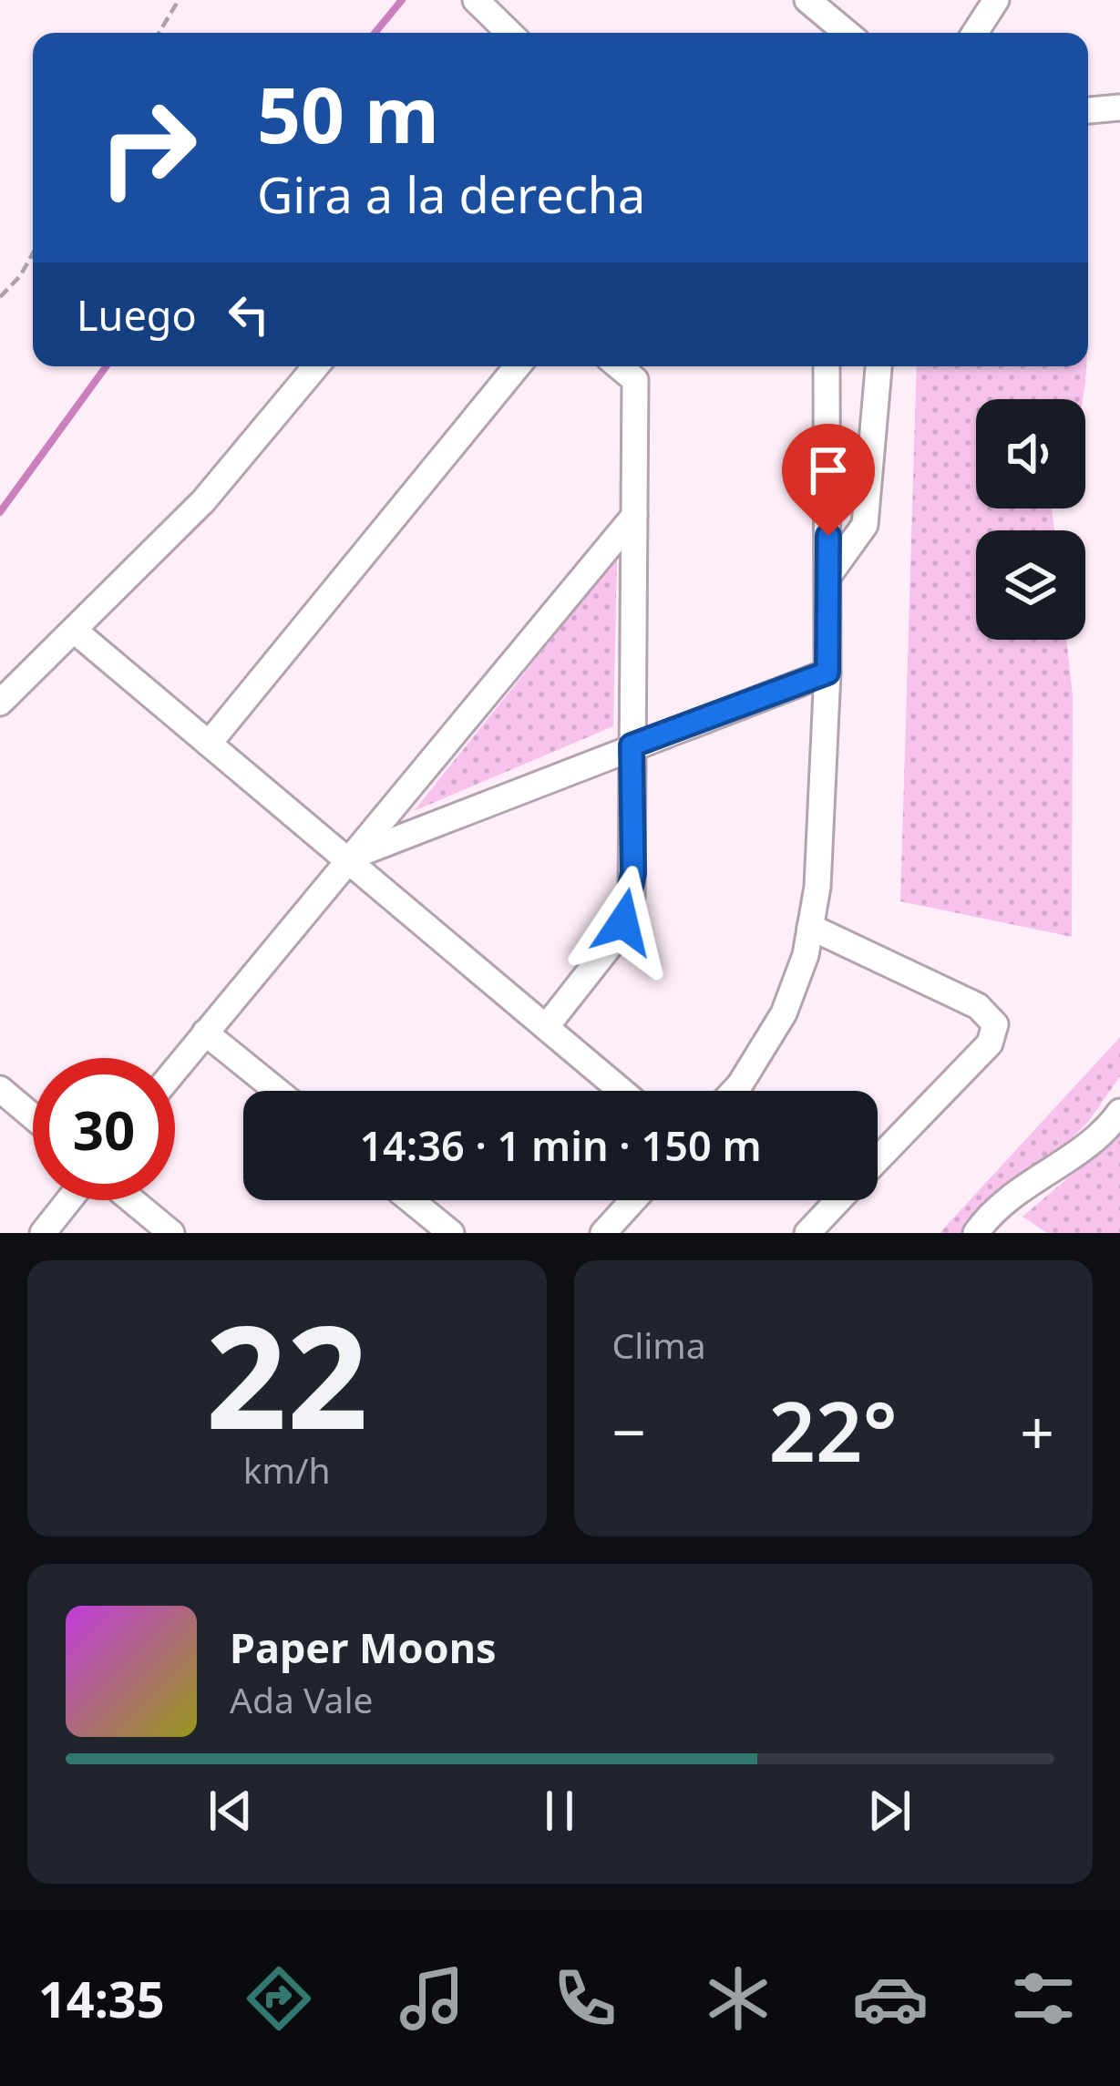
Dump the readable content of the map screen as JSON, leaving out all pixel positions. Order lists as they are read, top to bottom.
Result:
{
  "page": {
    "turn": ["50 m", "Gira a la derecha"],
    "then": "Luego",
    "limit": "30",
    "trip": "14:36 · 1 min · 150 m",
    "tile": [
      ["22", "km/h"],
      "Clima"
    ],
    "heat": ["−", "22°", "+"],
    "song": ["Paper Moons", "Ada Vale"],
    "tabs": "14:35"
  }
}
